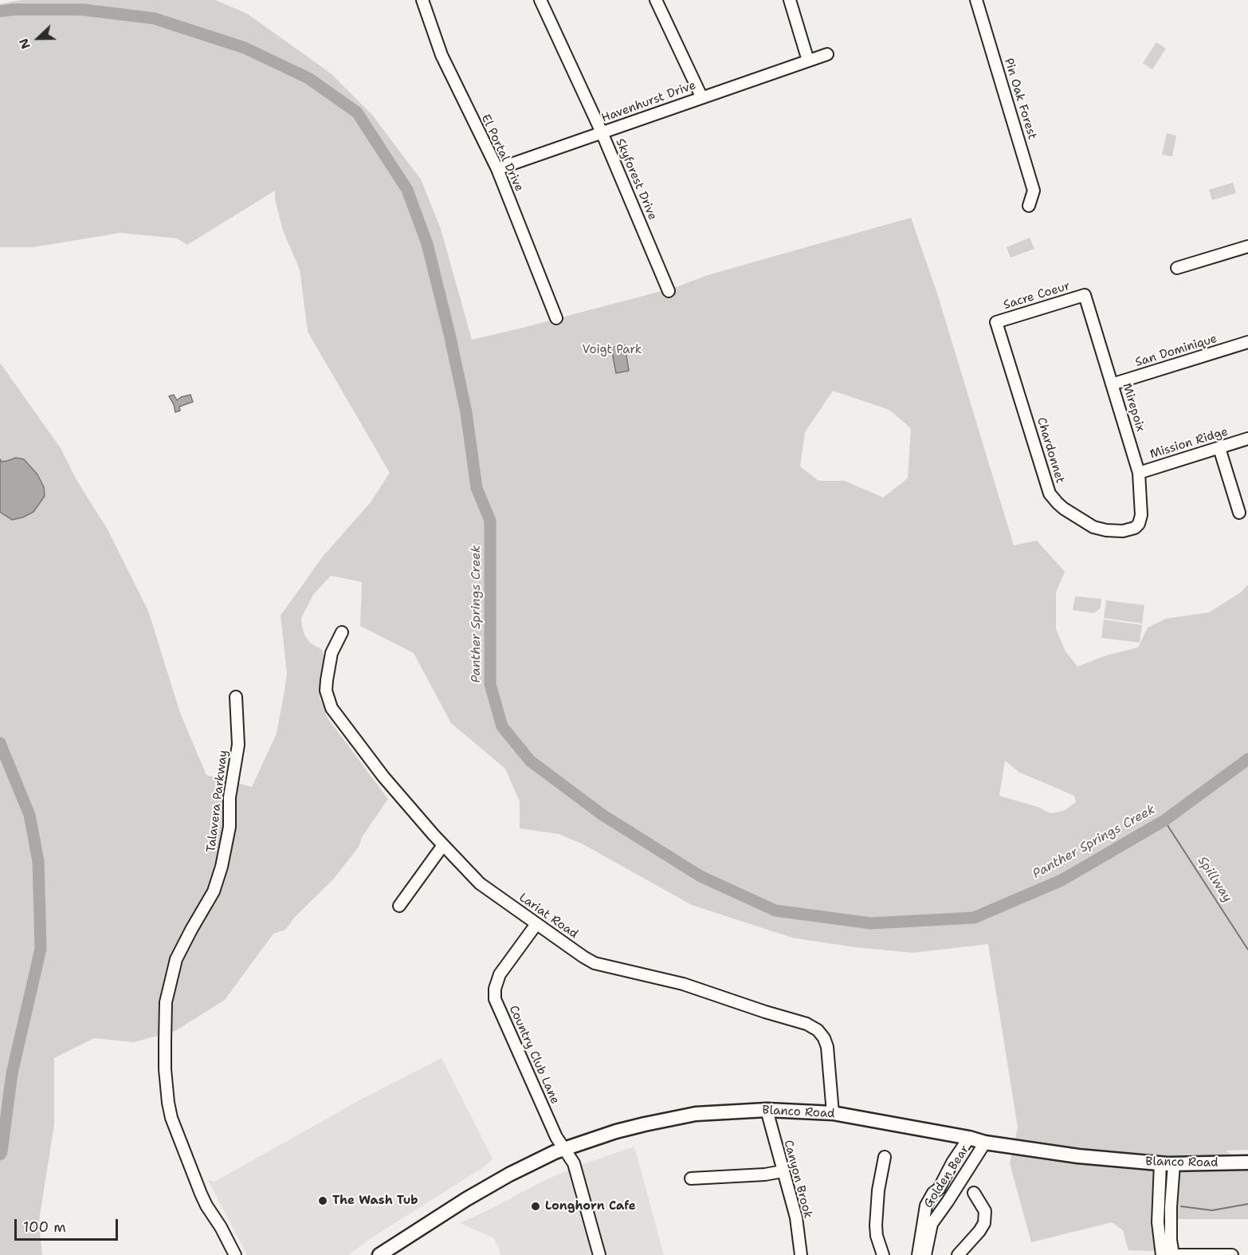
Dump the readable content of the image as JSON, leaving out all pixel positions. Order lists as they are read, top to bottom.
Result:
{
  "streets": {
    "main road": ["Blanco Road"],
    "street": [
      "Pin Oak Forest",
      "Havenhurst Drive",
      "El Portal Drive",
      "Skyforest Drive",
      "Sacre Coeur",
      "San Dominique",
      "Mirepoix",
      "Mission Ridge",
      "Chardonnet",
      "Talavera Parkway",
      "Lariat Road",
      "Country Club Lane",
      "Golden Bear",
      "Canyon Brook"
    ]
  },
  "crossings": [
    ["Havenhurst Drive", "El Portal Drive"],
    ["Havenhurst Drive", "Skyforest Drive"],
    ["Sacre Coeur", "Mirepoix"],
    ["Sacre Coeur", "Chardonnet"],
    ["San Dominique", "Mirepoix"],
    ["Mirepoix", "Mission Ridge"],
    ["Mirepoix", "Chardonnet"],
    ["Lariat Road", "Country Club Lane"],
    ["Lariat Road", "Blanco Road"],
    ["Country Club Lane", "Blanco Road"],
    ["Blanco Road", "Golden Bear"],
    ["Blanco Road", "Canyon Brook"]
  ],
  "water": ["Panther Springs Creek", "Spillway"],
  "parks": ["Voigt Park"],
  "places": ["The Wash Tub", "Longhorn Cafe"],
  "scale_bar": "100 m",
  "north": "left"
}
